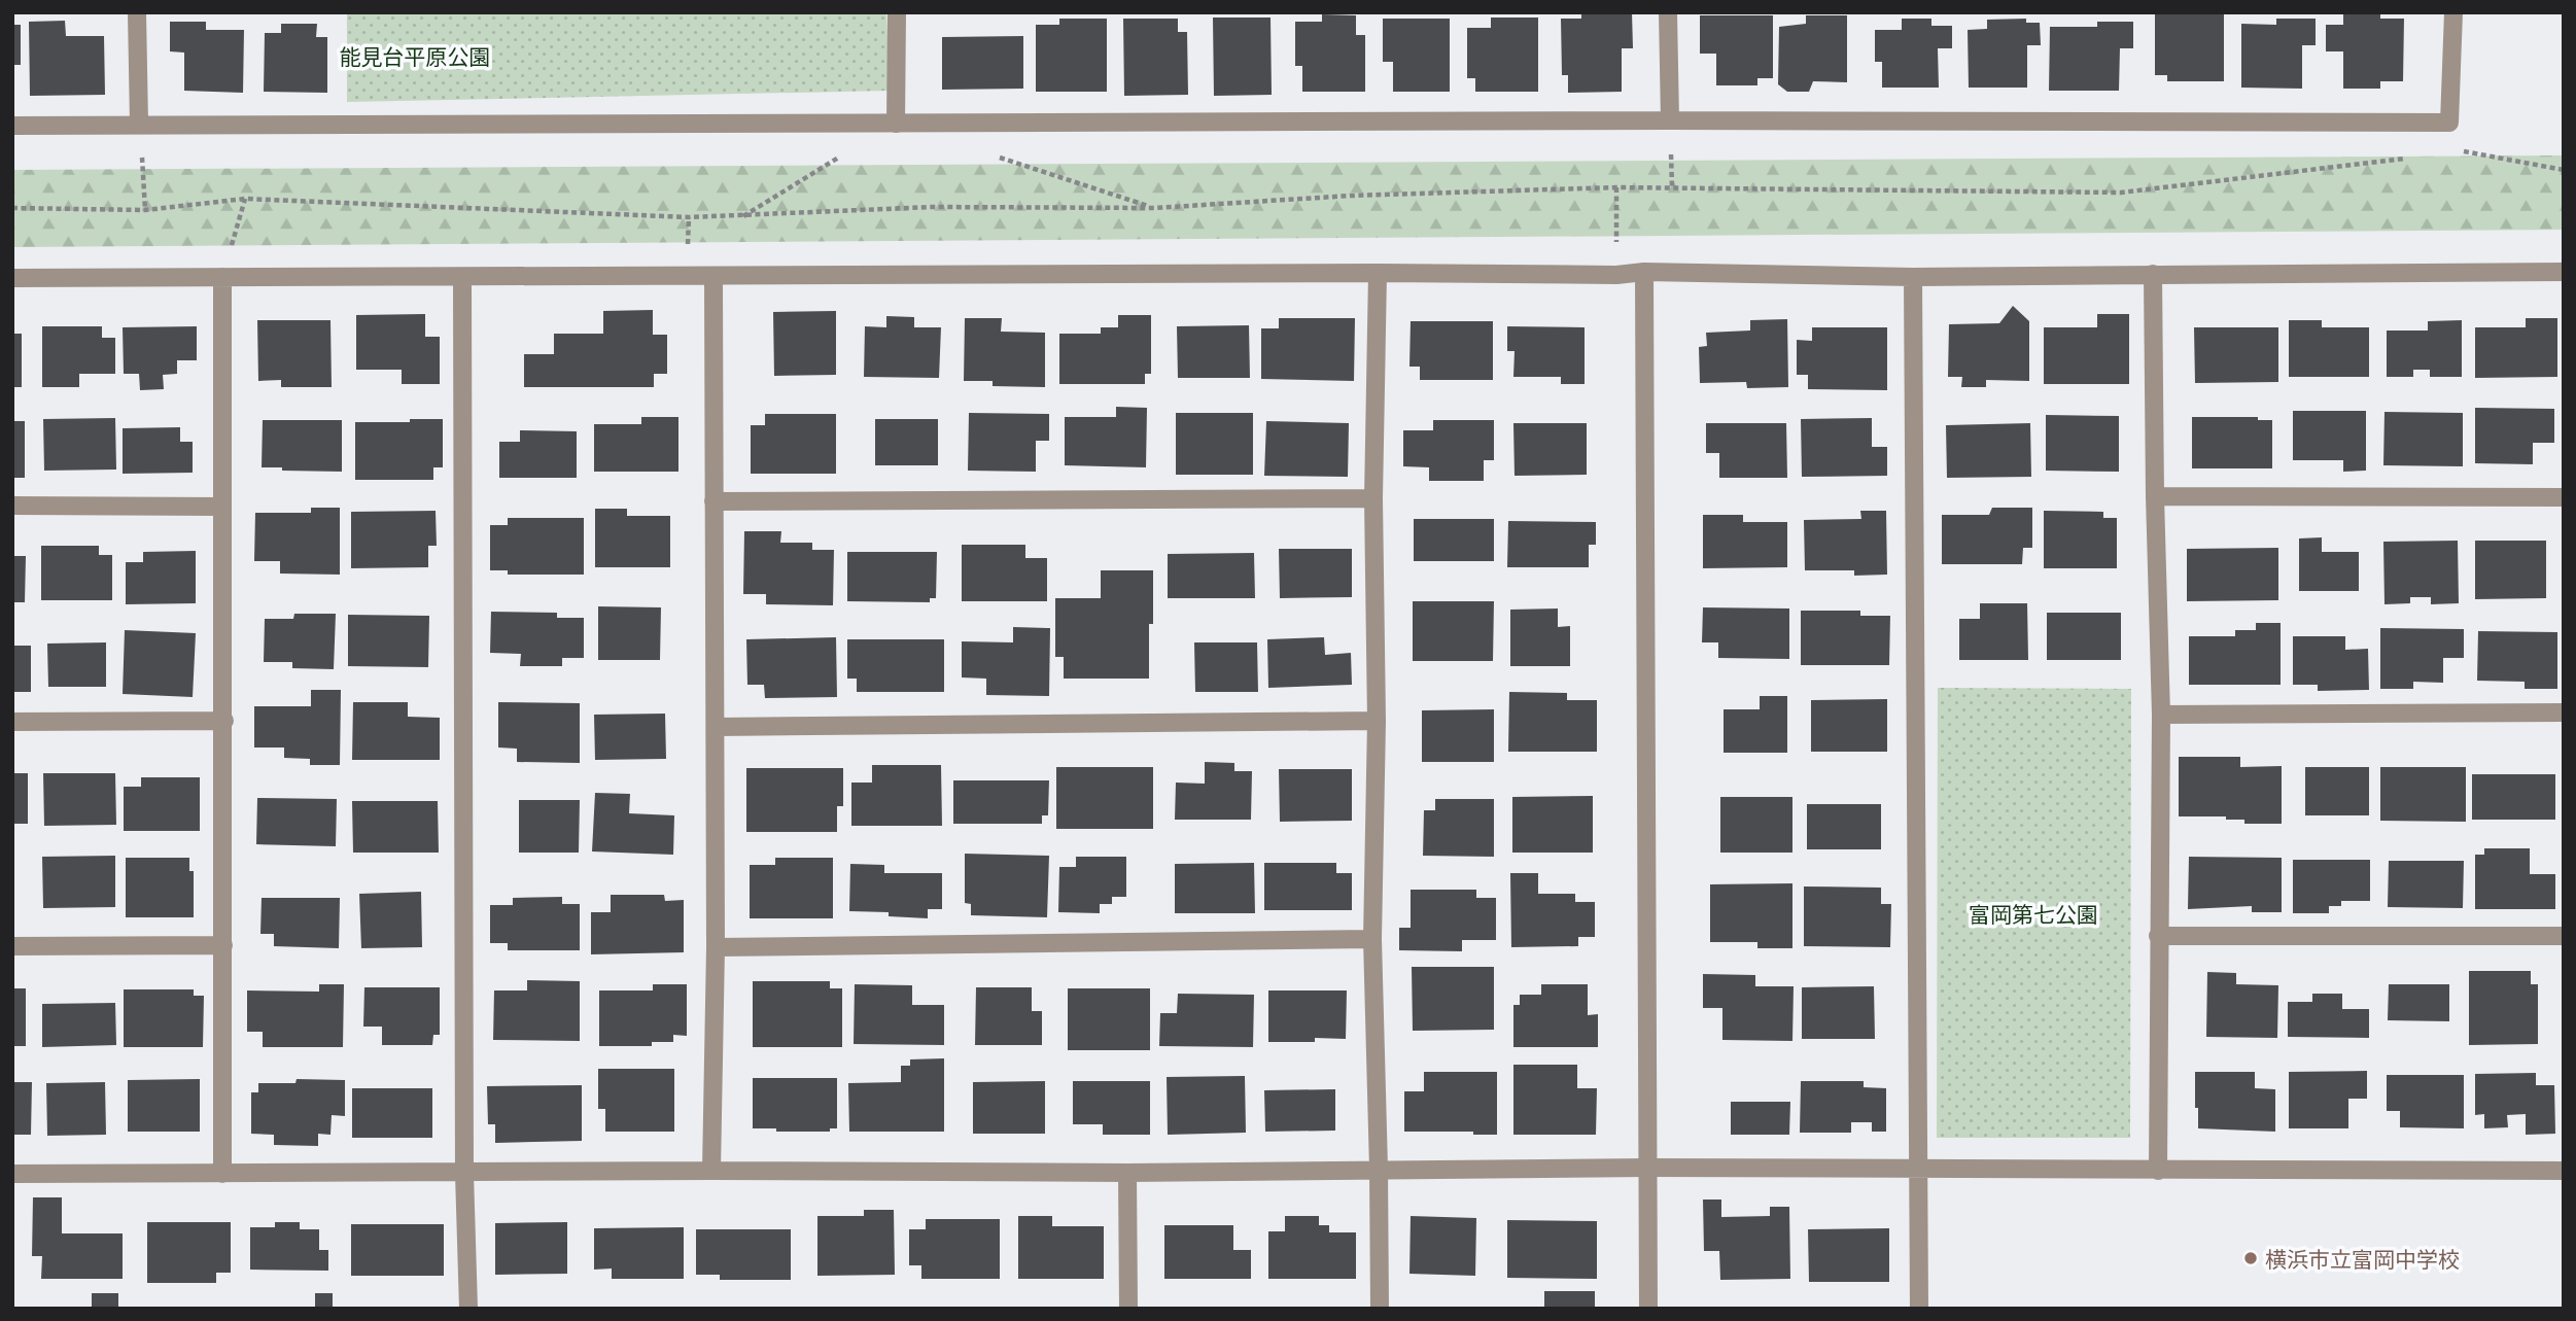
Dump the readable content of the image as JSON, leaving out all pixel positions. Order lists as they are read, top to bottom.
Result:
{
  "parks": ["能見台平原公園", "富岡第七公園"],
  "places": ["横浜市立富岡中学校"]
}
